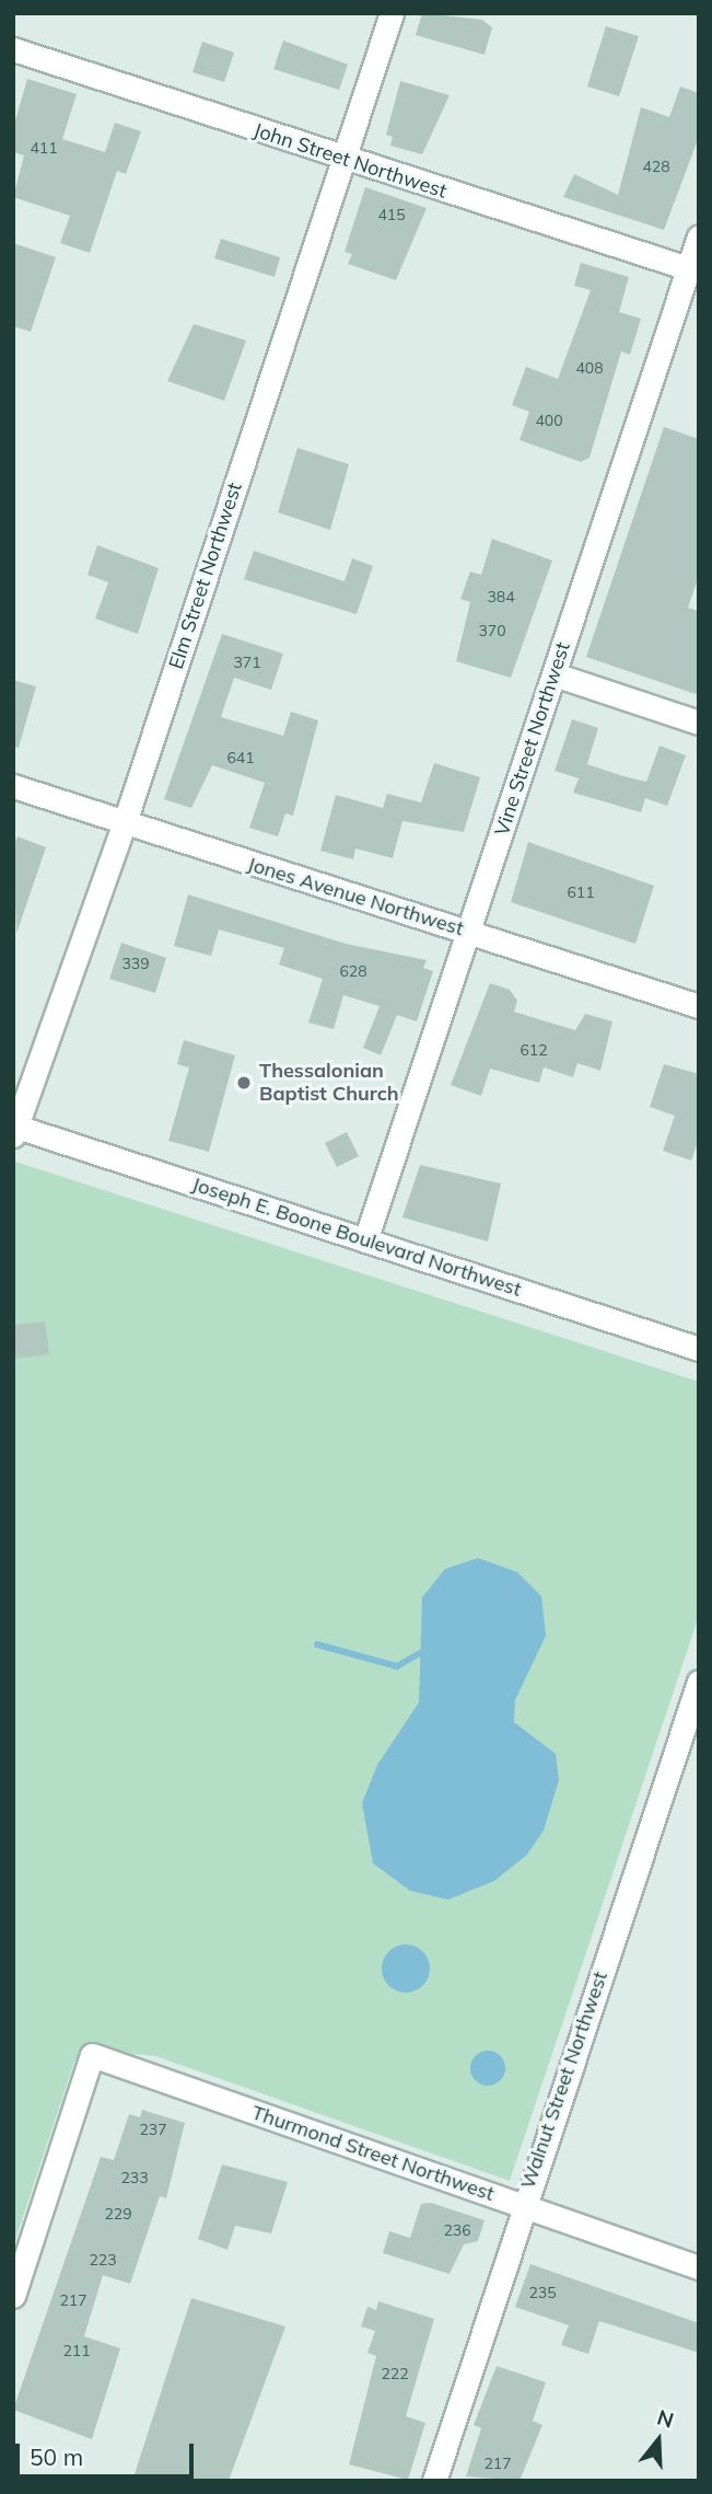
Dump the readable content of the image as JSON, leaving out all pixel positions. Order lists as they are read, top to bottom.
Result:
{
  "streets": {
    "street": [
      "John Street Northwest",
      "Elm Street Northwest",
      "Vine Street Northwest",
      "Jones Avenue Northwest",
      "Joseph E. Boone Boulevard Northwest",
      "Walnut Street Northwest",
      "Thurmond Street Northwest"
    ]
  },
  "crossings": [
    ["John Street Northwest", "Elm Street Northwest"],
    ["John Street Northwest", "Vine Street Northwest"],
    ["Elm Street Northwest", "Jones Avenue Northwest"],
    ["Elm Street Northwest", "Joseph E. Boone Boulevard Northwest"],
    ["Vine Street Northwest", "Jones Avenue Northwest"],
    ["Vine Street Northwest", "Joseph E. Boone Boulevard Northwest"],
    ["Walnut Street Northwest", "Thurmond Street Northwest"]
  ],
  "places": ["Thessalonian Baptist Church"],
  "house_numbers": [
    "411",
    "428",
    "415",
    "408",
    "400",
    "384",
    "370",
    "371",
    "641",
    "611",
    "339",
    "628",
    "612",
    "237",
    "233",
    "229",
    "236",
    "223",
    "235",
    "217",
    "211",
    "222",
    "217"
  ],
  "scale_bar": "50 m",
  "north": "top"
}
